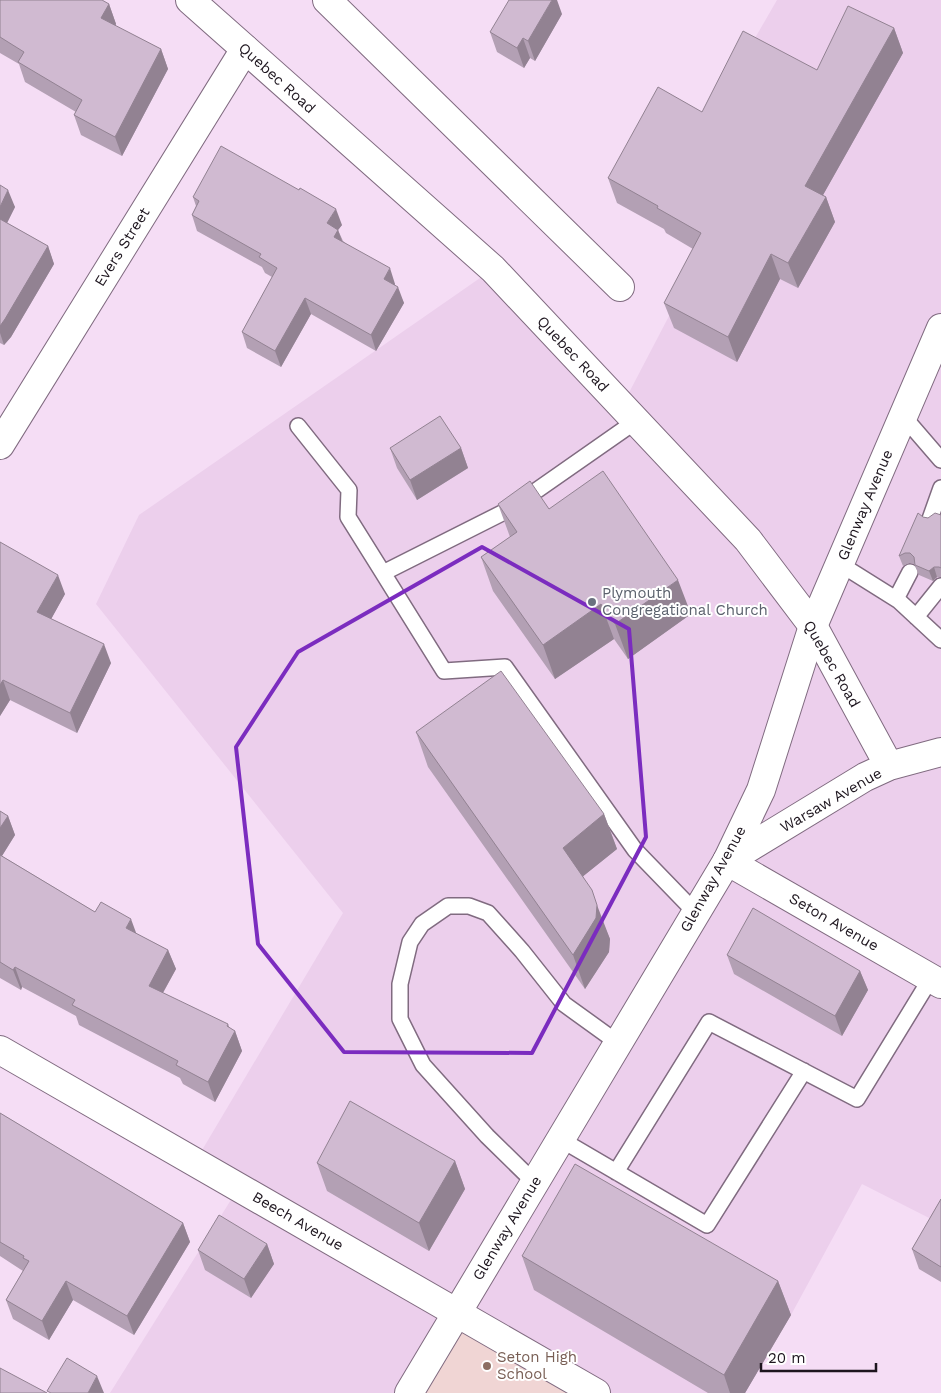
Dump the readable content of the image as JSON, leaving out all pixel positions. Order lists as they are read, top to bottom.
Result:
{
  "streets": {
    "street": [
      "Quebec Road",
      "Evers Street",
      "Glenway Avenue",
      "Warsaw Avenue",
      "Seton Avenue",
      "Beech Avenue"
    ]
  },
  "crossings": [
    ["Quebec Road", "Evers Street"],
    ["Quebec Road", "Glenway Avenue"],
    ["Quebec Road", "Warsaw Avenue"],
    ["Glenway Avenue", "Warsaw Avenue"],
    ["Glenway Avenue", "Seton Avenue"],
    ["Glenway Avenue", "Beech Avenue"],
    ["Warsaw Avenue", "Seton Avenue"]
  ],
  "places": ["Plymouth Congregational Church", "Seton High School"],
  "scale_bar": "20 m"
}
